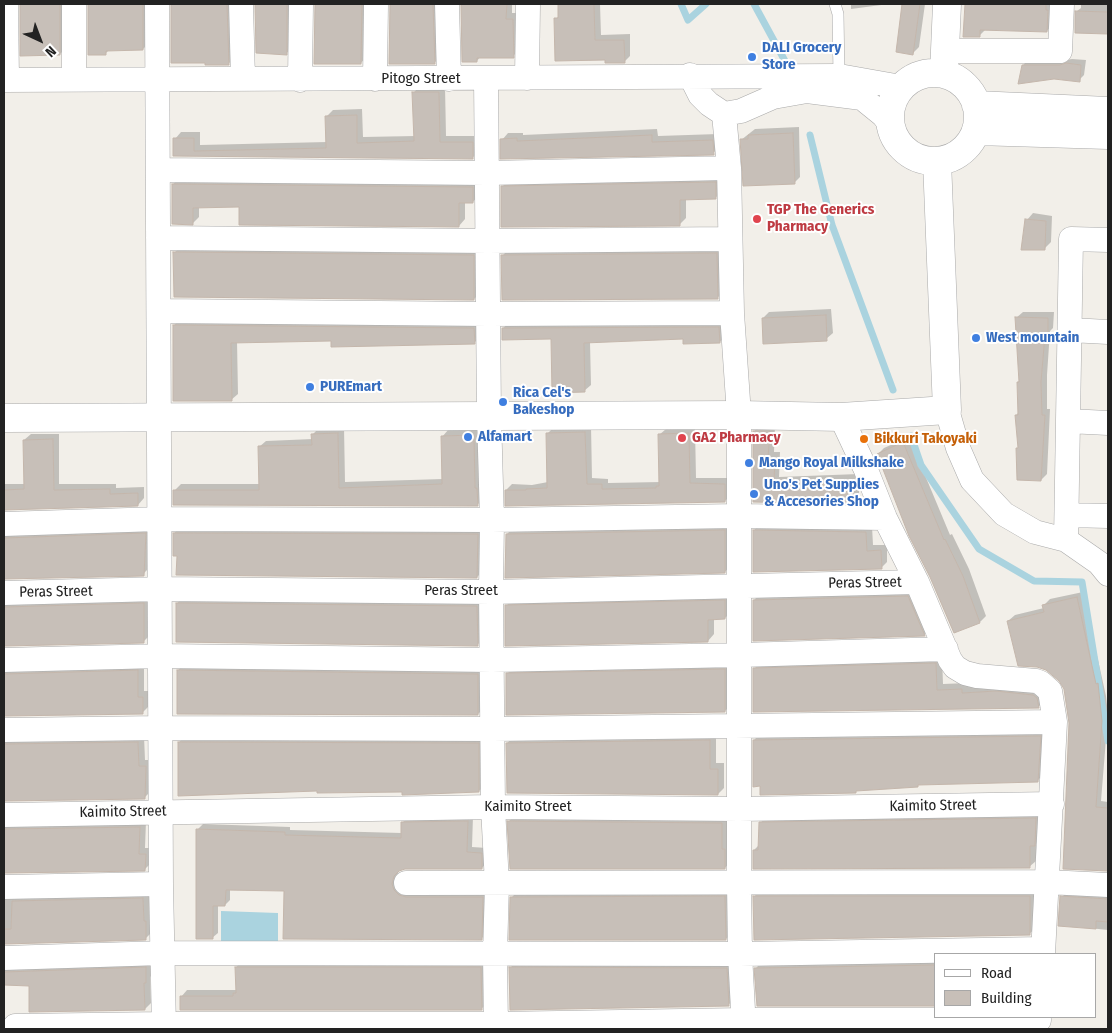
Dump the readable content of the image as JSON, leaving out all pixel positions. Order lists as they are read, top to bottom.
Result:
{
  "streets": {
    "street": ["Pitogo Street", "Peras Street", "Kaimito Street"]
  },
  "places": [
    "DALI Grocery Store",
    "TGP The Generics Pharmacy",
    "West mountain",
    "PUREmart",
    "Rica Cel's Bakeshop",
    "Alfamart",
    "GA2 Pharmacy",
    "Bikkuri Takoyaki",
    "Mango Royal Milkshake",
    "Uno's Pet Supplies & Accesories Shop"
  ],
  "legend": ["Road", "Building"],
  "north": "bottom right"
}
